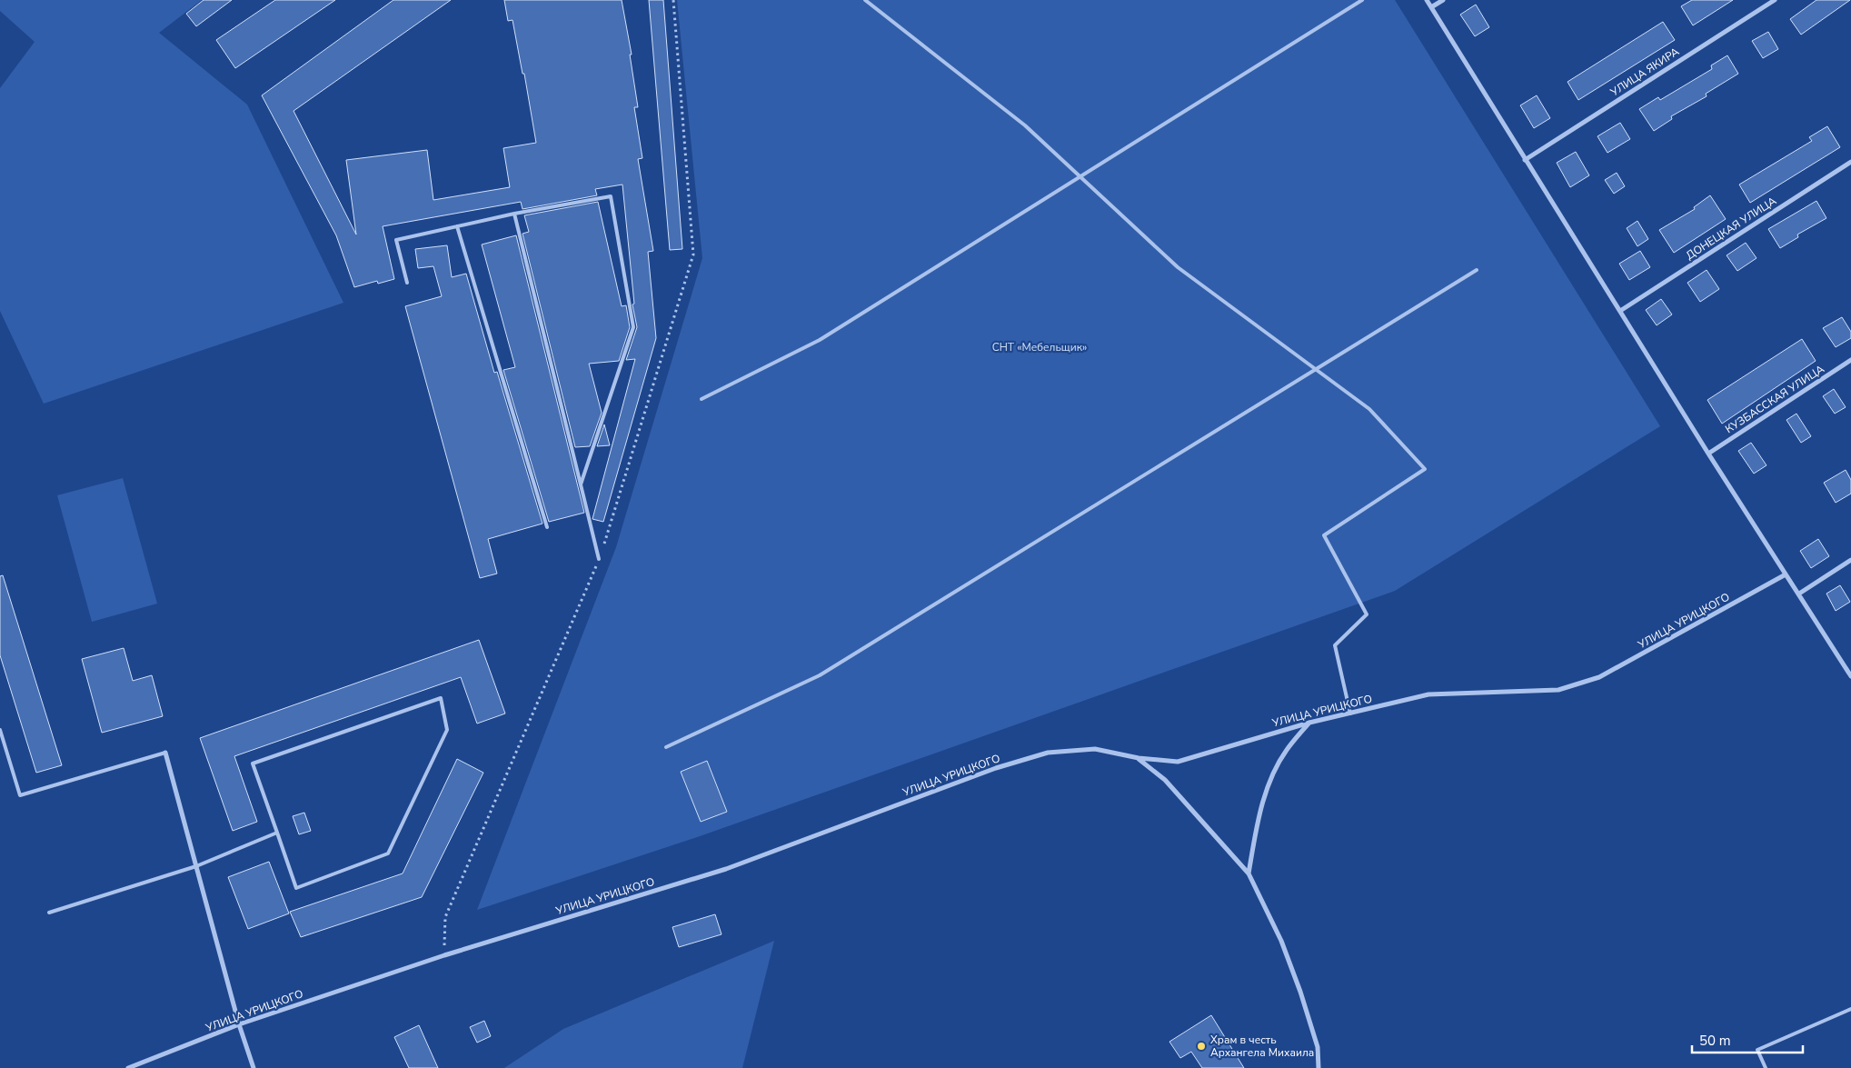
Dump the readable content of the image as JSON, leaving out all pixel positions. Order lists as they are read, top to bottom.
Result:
{
  "streets": {
    "street": [
      "УЛИЦА ЯКИРА",
      "ДОНЕЦКАЯ УЛИЦА",
      "КУЗБАССКАЯ УЛИЦА",
      "УЛИЦА УРИЦКОГО"
    ]
  },
  "parks": ["СНТ «Мебельщик»"],
  "places": ["Храм в честь Архангела Михаила"],
  "scale_bar": "50 m"
}
